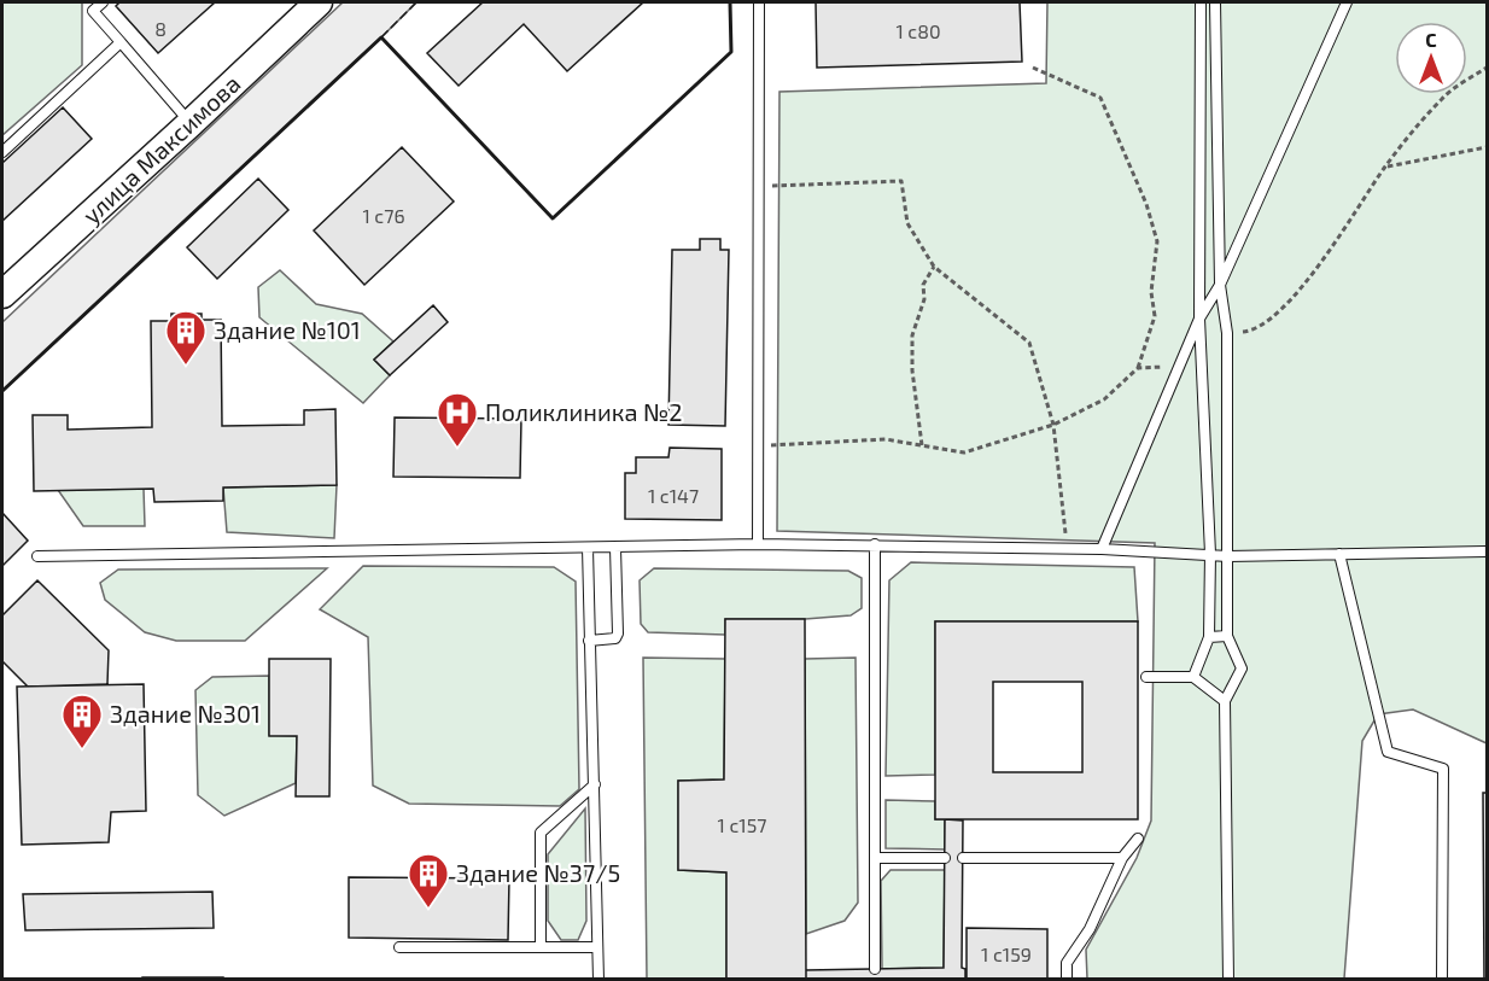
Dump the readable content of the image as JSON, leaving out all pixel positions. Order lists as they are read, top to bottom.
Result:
{
  "streets": {
    "street": ["улица Максимова"]
  },
  "places": {
    "building": ["Здание №101", "Здание №301", "Здание №37/5"],
    "hospital": ["Поликлиника №2"]
  },
  "house_numbers": [
    "8",
    "1 с80",
    "1 с76",
    "1 с147",
    "1 с157",
    "1 с159"
  ],
  "north": "top"
}
